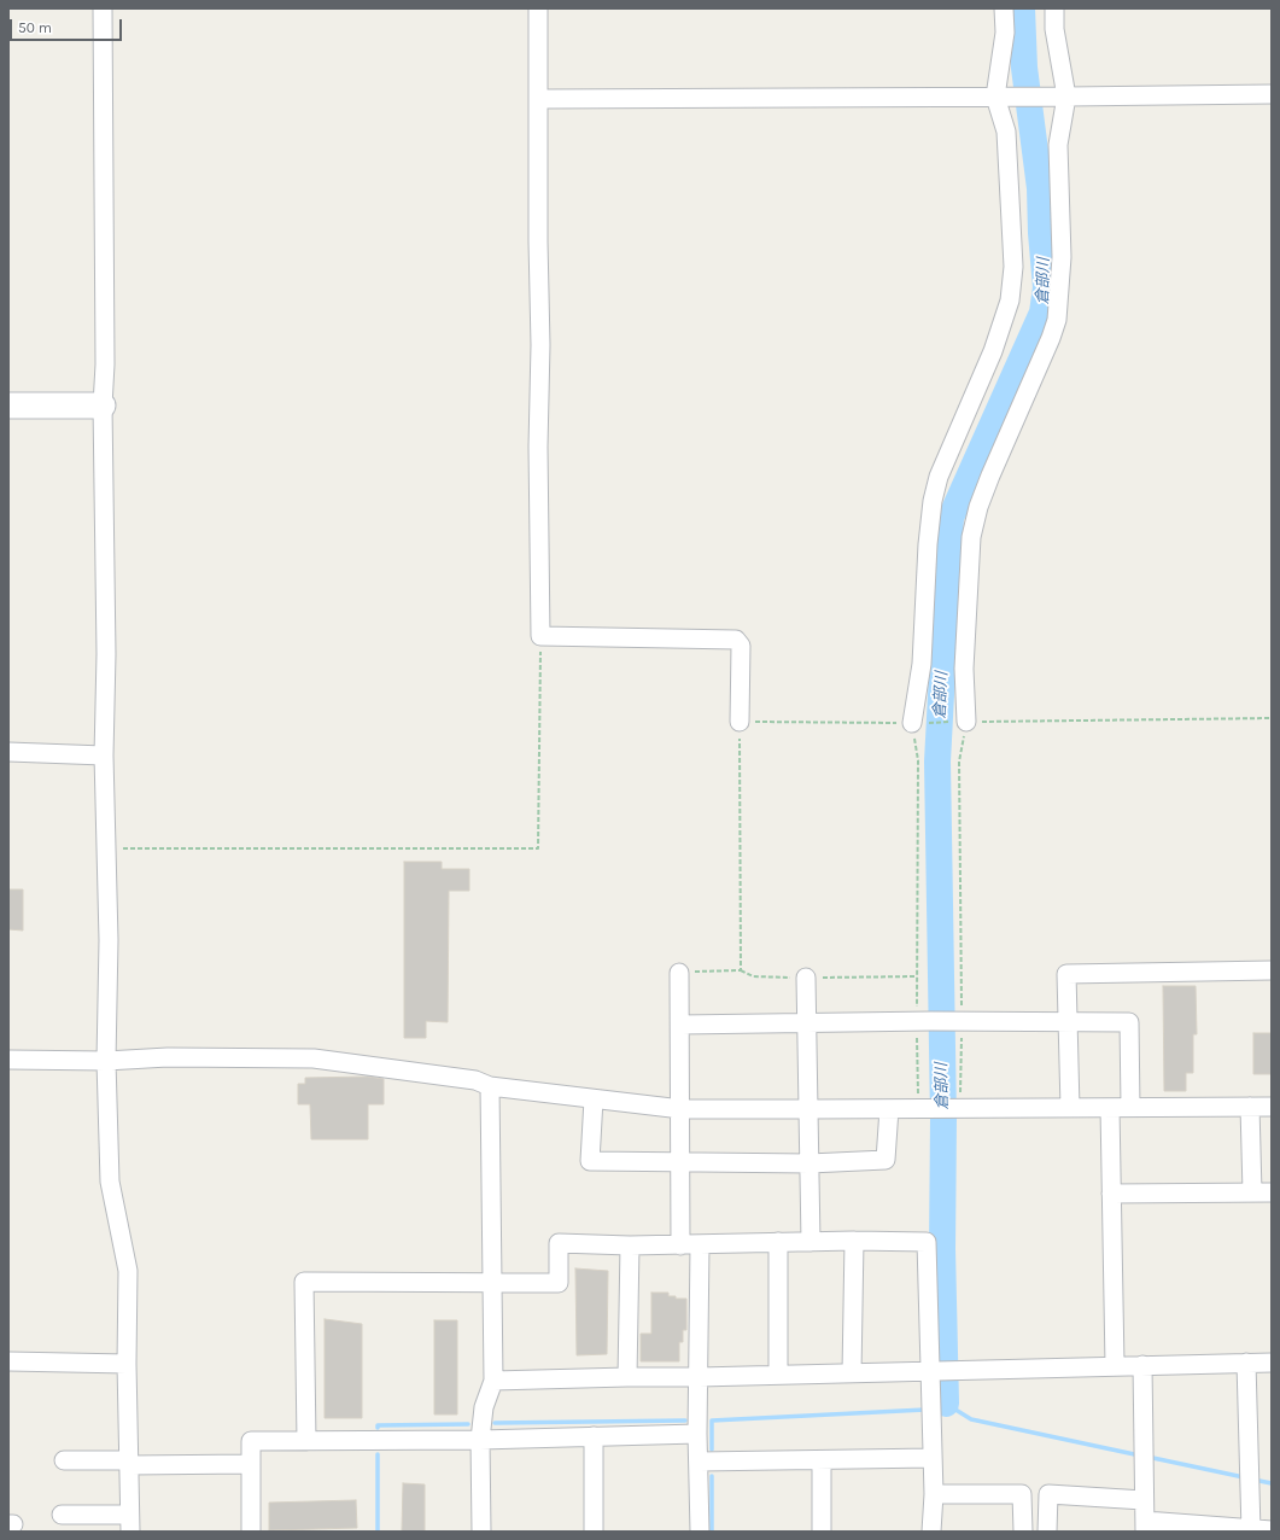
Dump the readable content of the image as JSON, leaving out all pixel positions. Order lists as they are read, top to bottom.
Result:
{
  "water": ["倉部川"],
  "scale_bar": "50 m"
}
